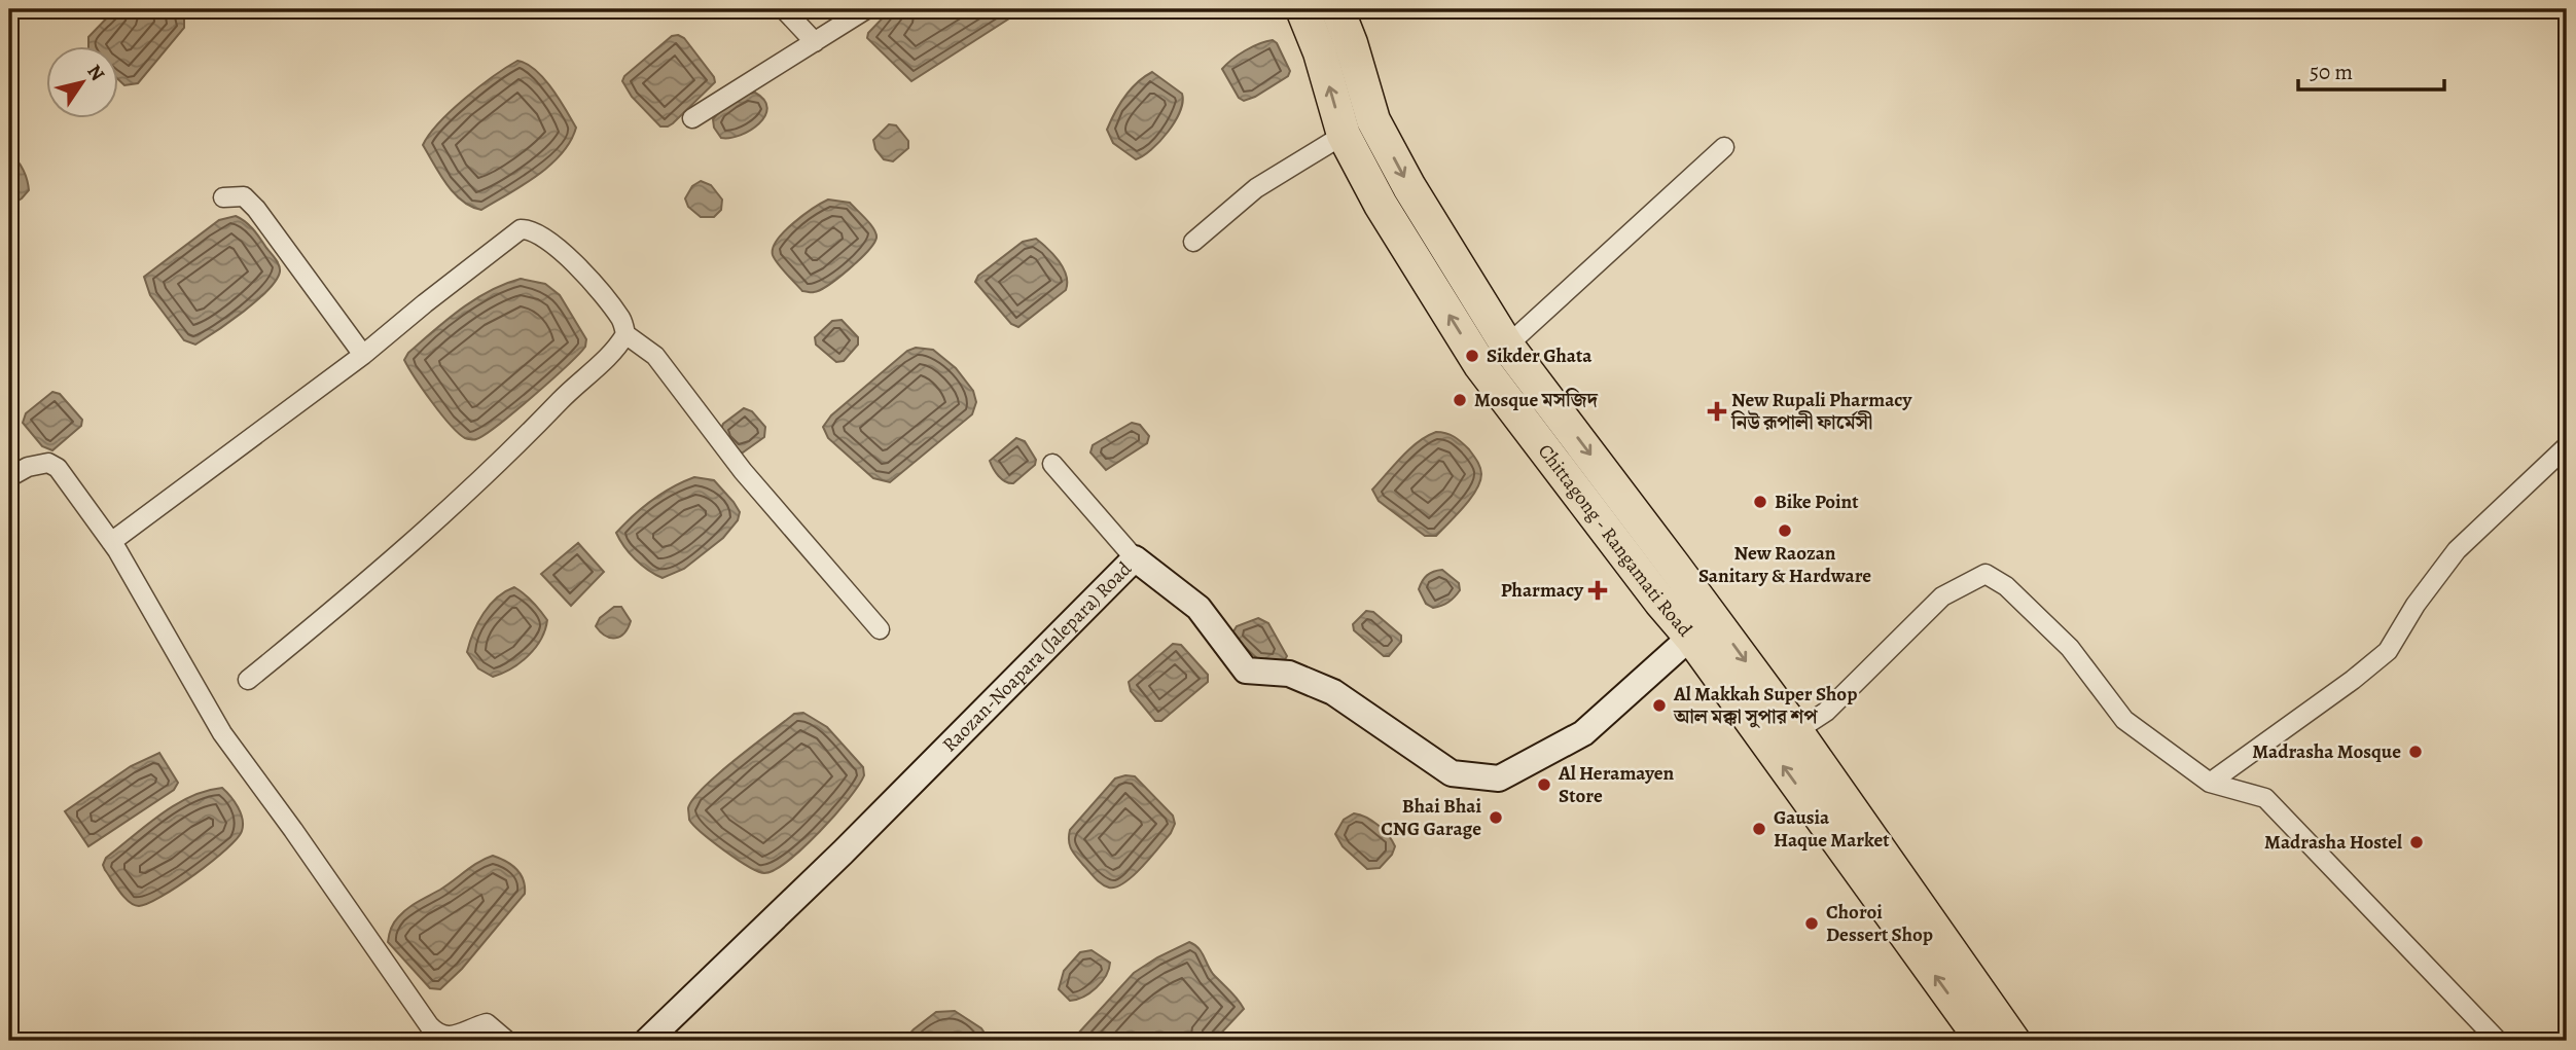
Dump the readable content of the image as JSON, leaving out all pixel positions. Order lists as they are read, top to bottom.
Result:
{
  "streets": {
    "highway": ["Chittagong - Rangamati Road"],
    "main road": ["Raozan-Noapara (Jalepara) Road"]
  },
  "crossings": [
    ["Chittagong - Rangamati Road", "Raozan-Noapara (Jalepara) Road"]
  ],
  "places": {
    "other": [
      "Sikder Ghata",
      "Mosque মসজিদ",
      "Bike Point",
      "New Raozan Sanitary & Hardware",
      "Al Makkah Super Shop আল মক্কা সুপার শপ",
      "Madrasha Mosque",
      "Al Heramayen Store",
      "Bhai Bhai CNG Garage",
      "Gausia Haque Market",
      "Madrasha Hostel",
      "Choroi Dessert Shop"
    ],
    "health": ["New Rupali Pharmacy নিউ রূপালী ফার্মেসী", "Pharmacy"]
  },
  "scale_bar": "50 m",
  "north": "top right"
}
